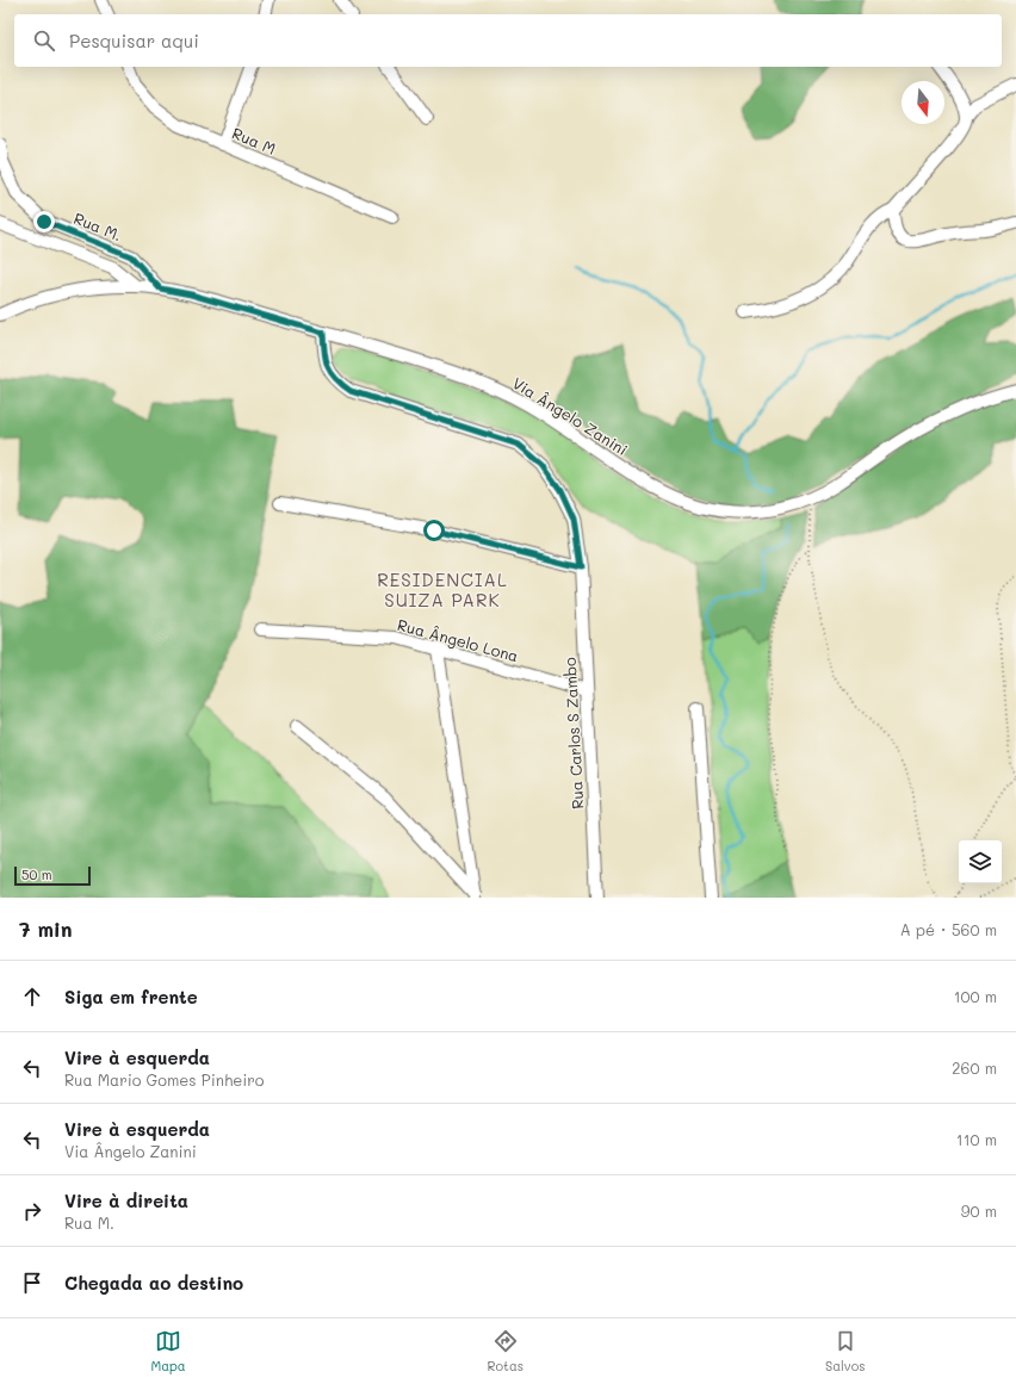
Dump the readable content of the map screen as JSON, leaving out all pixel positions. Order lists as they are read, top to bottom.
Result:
{
  "streets": {
    "street": [
      "Rua M",
      "Rua M.",
      "Via Ângelo Zanini",
      "Rua Ângelo Lona",
      "Rua Carlos S Zambo"
    ]
  },
  "crossings": [
    ["Rua M.", "Via Ângelo Zanini"],
    ["Via Ângelo Zanini", "Rua Carlos S Zambo"],
    ["Rua Ângelo Lona", "Rua Carlos S Zambo"]
  ],
  "districts": ["RESIDENCIAL SUIZA PARK"],
  "scale_bar": "50 m",
  "north": "bottom",
  "page": {
    "search": "Pesquisar aqui",
    "scale": "50 m",
    "heading": ["7 min", "A pé · 560 m"],
    "list": [
      ["Siga em frente", "100 m"],
      ["Vire à esquerda", "Rua Mario Gomes Pinheiro", "260 m"],
      ["Vire à esquerda", "Via Ângelo Zanini", "110 m"],
      ["Vire à direita", "Rua M.", "90 m"],
      "Chegada ao destino"
    ],
    "nav": ["Mapa", "Rotas", "Salvos"]
  }
}
